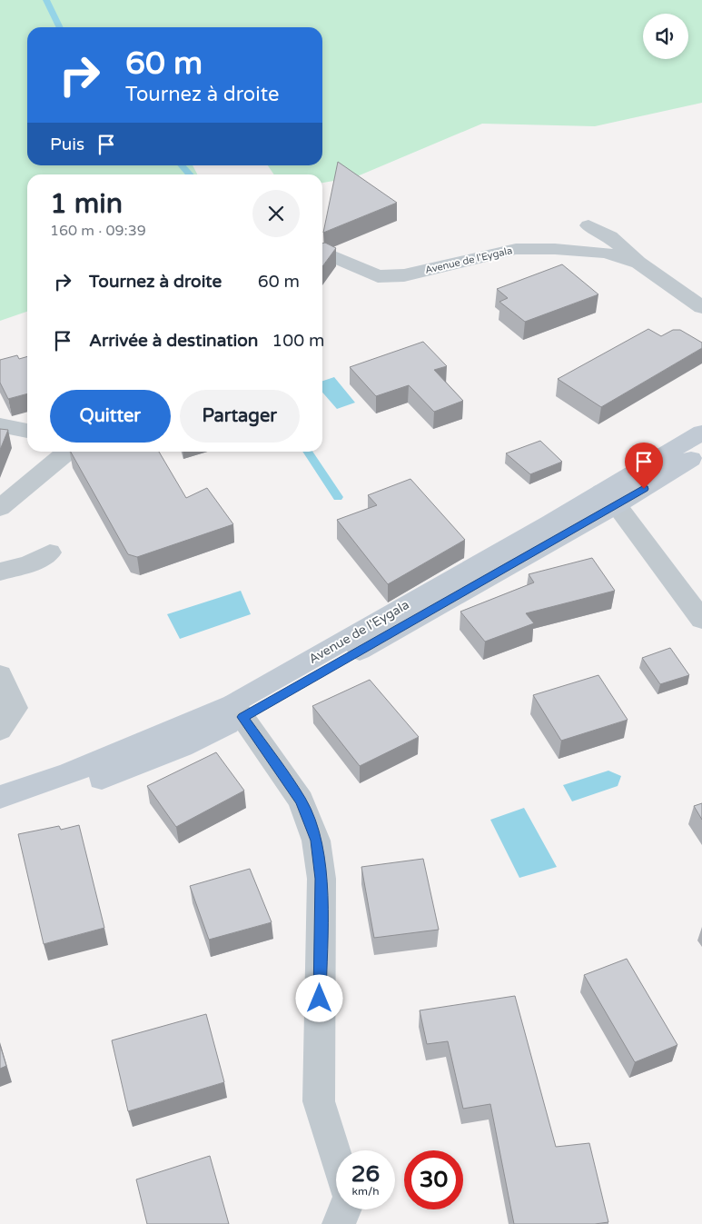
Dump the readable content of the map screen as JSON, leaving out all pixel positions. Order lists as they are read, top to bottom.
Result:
{
  "streets": {
    "street": ["Avenue de l'Eygala"]
  },
  "page": {
    "turn": ["60 m", "Tournez à droite"],
    "then": "Puis",
    "heading": ["1 min", "160 m · 09:39"],
    "list": [
      {
        "name": "Tournez à droite",
        "value": "60 m"
      },
      {
        "name": "Arrivée à destination",
        "value": "100 m"
      }
    ],
    "buttons": ["Quitter", "Partager"],
    "speed": "26 km/h",
    "limit": "30"
  }
}
